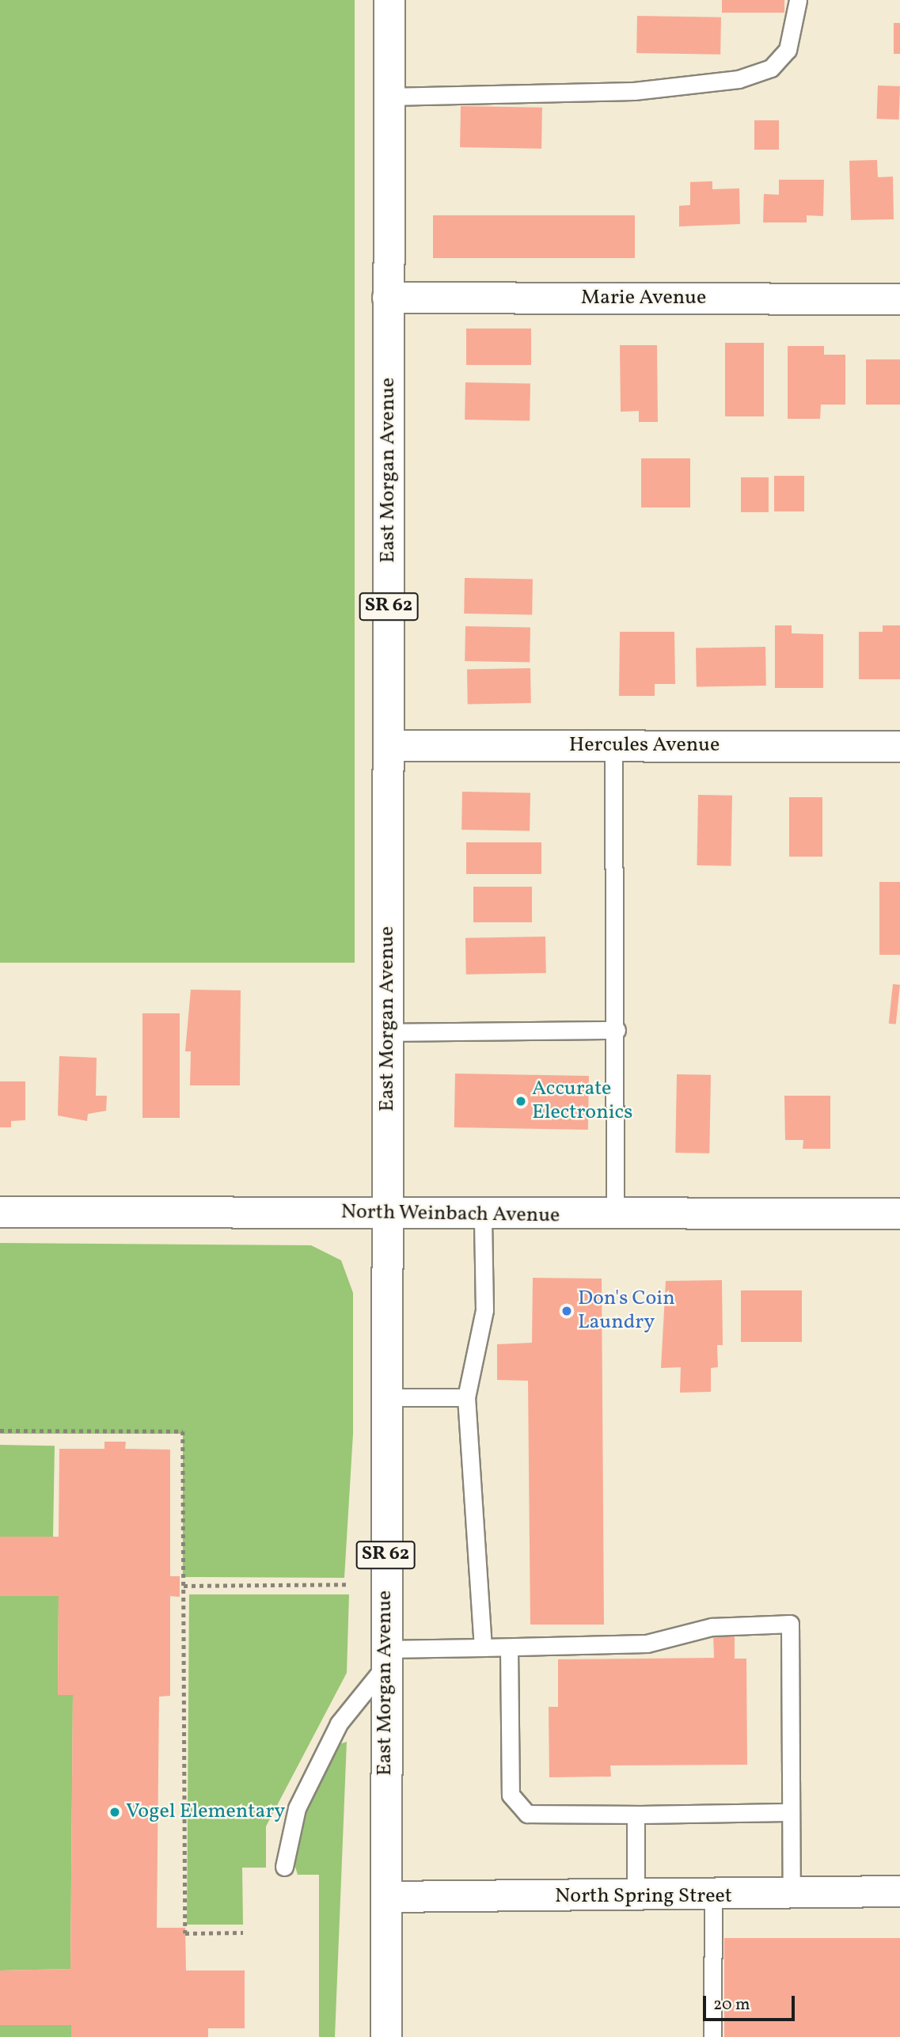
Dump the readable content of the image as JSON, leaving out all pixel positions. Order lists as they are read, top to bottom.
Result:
{
  "streets": {
    "main road": [
      "Marie Avenue",
      "East Morgan Avenue",
      "SR 62",
      "Hercules Avenue",
      "North Weinbach Avenue",
      "North Spring Street"
    ]
  },
  "crossings": [
    ["Marie Avenue", "East Morgan Avenue"],
    ["East Morgan Avenue", "Hercules Avenue"],
    ["East Morgan Avenue", "North Weinbach Avenue"],
    ["East Morgan Avenue", "North Spring Street"]
  ],
  "places": ["Accurate Electronics", "Don's Coin Laundry", "Vogel Elementary"],
  "scale_bar": "20 m"
}
